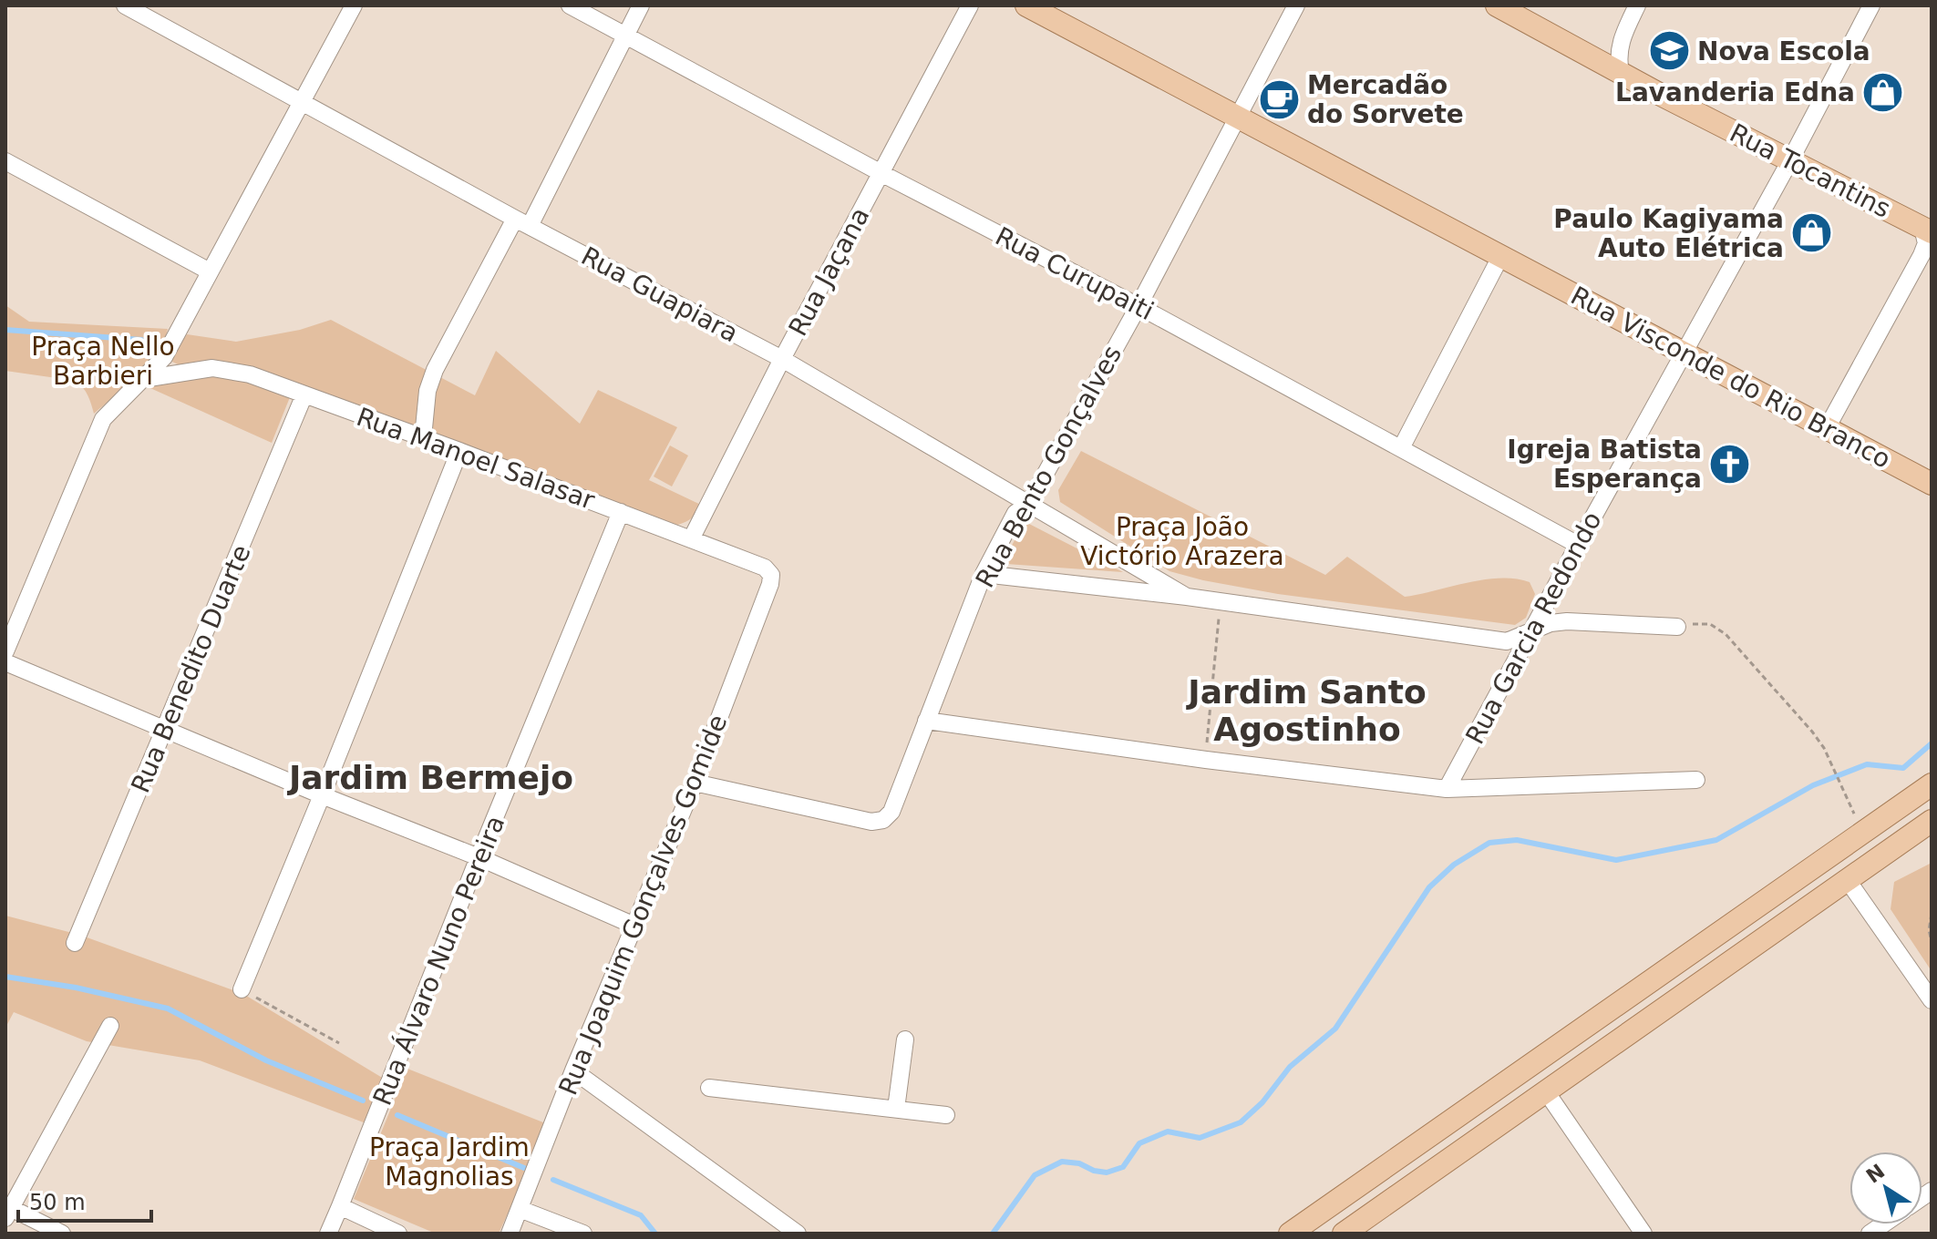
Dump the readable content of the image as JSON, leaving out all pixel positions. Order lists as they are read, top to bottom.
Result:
{
  "streets": {
    "main road": ["Rua Tocantins", "Rua Visconde do Rio Branco"],
    "street": [
      "Rua Jaçana",
      "Rua Curupaiti",
      "Rua Guapiara",
      "Rua Manoel Salasar",
      "Rua Bento Gonçalves",
      "Rua Garcia Redondo",
      "Rua Benedito Duarte",
      "Rua Joaquim Gonçalves Gomide",
      "Rua Álvaro Nuno Pereira"
    ]
  },
  "crossings": [
    ["Rua Tocantins", "Rua Garcia Redondo"],
    ["Rua Jaçana", "Rua Curupaiti"],
    ["Rua Jaçana", "Rua Guapiara"],
    ["Rua Jaçana", "Rua Manoel Salasar"],
    ["Rua Curupaiti", "Rua Bento Gonçalves"],
    ["Rua Curupaiti", "Rua Garcia Redondo"],
    ["Rua Guapiara", "Rua Bento Gonçalves"],
    ["Rua Visconde do Rio Branco", "Rua Bento Gonçalves"],
    ["Rua Visconde do Rio Branco", "Rua Garcia Redondo"],
    ["Rua Manoel Salasar", "Rua Benedito Duarte"],
    ["Rua Manoel Salasar", "Rua Joaquim Gonçalves Gomide"],
    ["Rua Manoel Salasar", "Rua Álvaro Nuno Pereira"],
    ["Rua Bento Gonçalves", "Rua Joaquim Gonçalves Gomide"]
  ],
  "districts": ["Jardim Santo Agostinho", "Jardim Bermejo"],
  "parks": ["Praça Nello Barbieri", "Praça João Victório Arazera", "Praça Jardim Magnolias"],
  "places": {
    "school or university": ["Nova Escola"],
    "shop": ["Lavanderia Edna", "Paulo Kagiyama Auto Elétrica"],
    "cafe": ["Mercadão do Sorvete"],
    "church": ["Igreja Batista Esperança"]
  },
  "scale_bar": "50 m",
  "north": "top left"
}
